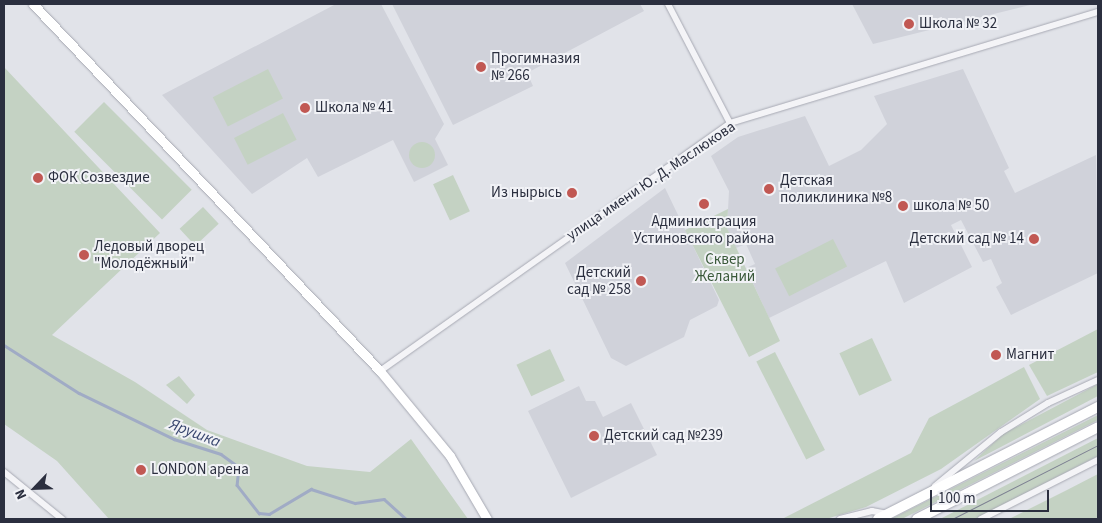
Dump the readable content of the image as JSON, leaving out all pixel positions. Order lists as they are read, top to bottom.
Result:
{
  "streets": {
    "street": ["улица имени Ю. Д. Маслюкова"]
  },
  "water": ["Ярушка"],
  "parks": ["Сквер Желаний"],
  "places": [
    "Школа № 32",
    "Прогимназия № 266",
    "Школа № 41",
    "ФОК Созвездие",
    "Детская поликлиника №8",
    "Из нырысь",
    "Администрация Устиновского района",
    "школа № 50",
    "Детский сад № 14",
    "Ледовый дворец \"Молодёжный\"",
    "Детский сад № 258",
    "Магнит",
    "Детский сад №239",
    "LONDON арена"
  ],
  "scale_bar": "100 m",
  "north": "bottom left"
}
